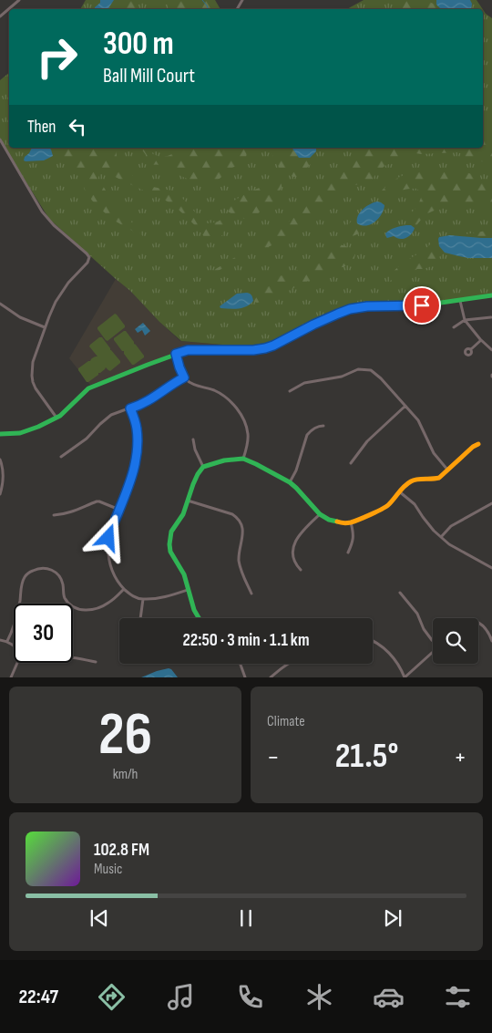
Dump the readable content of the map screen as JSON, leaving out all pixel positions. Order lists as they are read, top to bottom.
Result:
{
  "page": {
    "turn": ["300 m", "Ball Mill Court"],
    "then": "Then",
    "limit": "30",
    "trip": "22:50 · 3 min · 1.1 km",
    "tile": [
      ["26", "km/h"],
      "Climate"
    ],
    "heat": ["−", "21.5°", "+"],
    "song": ["102.8 FM", "Music"],
    "tabs": "22:47"
  }
}
